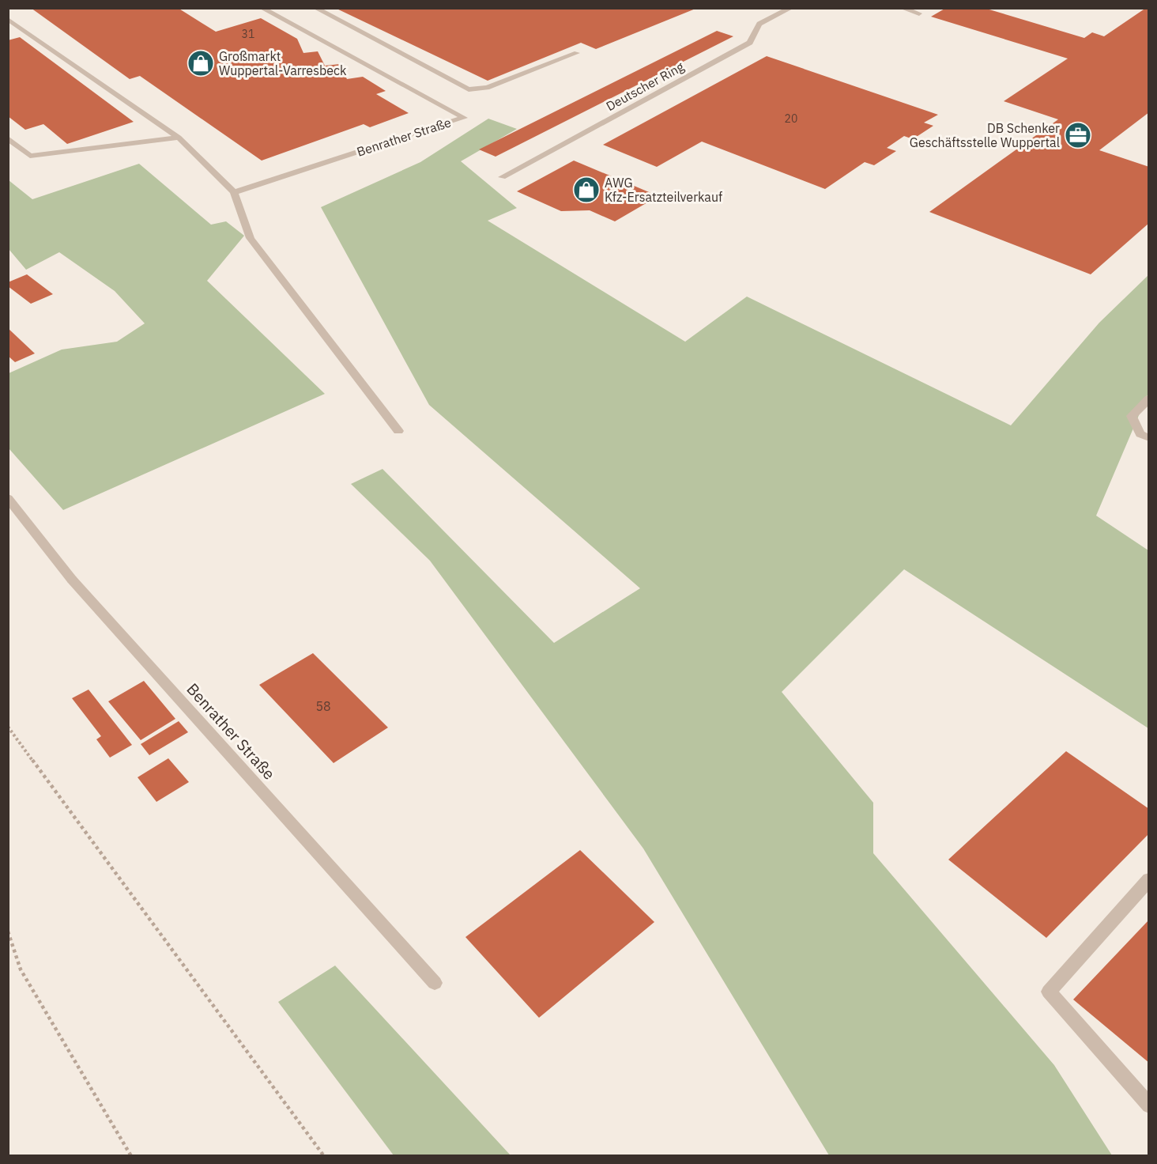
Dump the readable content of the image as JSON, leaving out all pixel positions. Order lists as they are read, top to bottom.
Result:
{
  "streets": {
    "street": ["Deutscher Ring", "Benrather Straße"]
  },
  "places": {
    "shop": ["Großmarkt Wuppertal-Varresbeck", "AWG Kfz-Ersatzteilverkauf"],
    "office": ["DB Schenker Geschäftsstelle Wuppertal"]
  },
  "house_numbers": ["31", "20", "58"]
}
